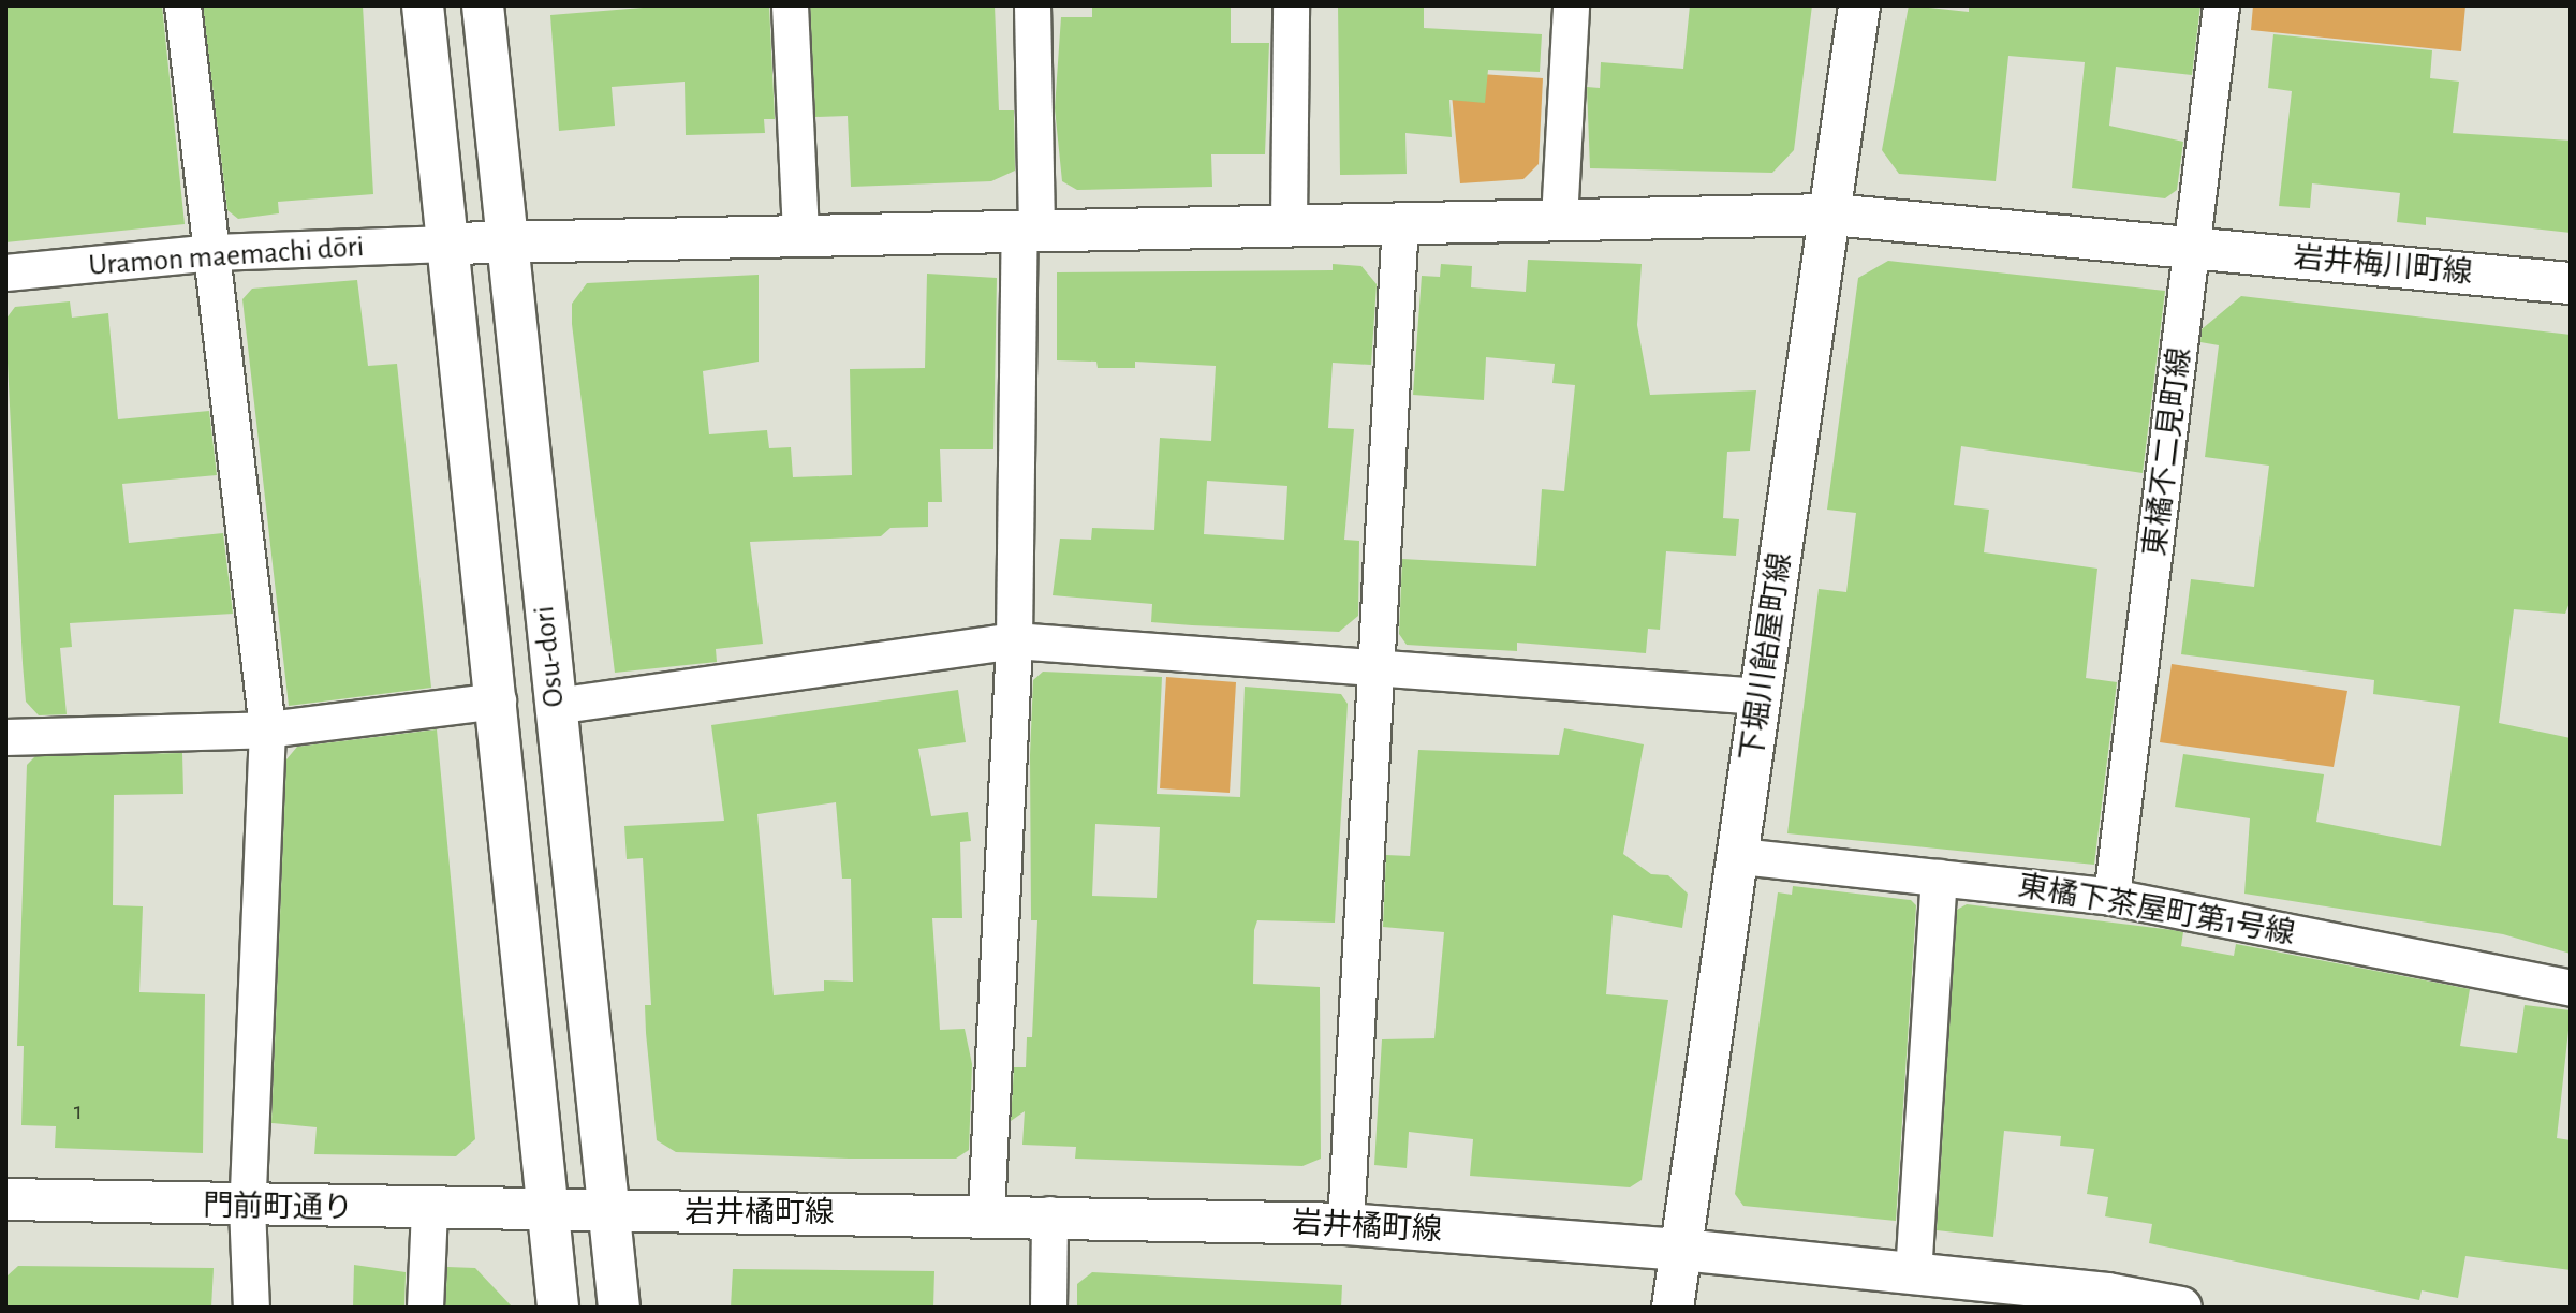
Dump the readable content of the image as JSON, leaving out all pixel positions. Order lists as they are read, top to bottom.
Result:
{
  "streets": {
    "street": [
      "Uramon maemachi dōri",
      "岩井梅川町線",
      "東橘不二見町線",
      "Osu-dori",
      "下堀川飴屋町線",
      "東橘下茶屋町第1号線",
      "門前町通り",
      "岩井橘町線"
    ]
  },
  "crossings": [
    ["Uramon maemachi dōri", "岩井梅川町線"],
    ["Uramon maemachi dōri", "Osu-dori"],
    ["岩井梅川町線", "東橘不二見町線"],
    ["岩井梅川町線", "Osu-dori"],
    ["岩井梅川町線", "下堀川飴屋町線"],
    ["東橘不二見町線", "東橘下茶屋町第1号線"],
    ["Osu-dori", "門前町通り"],
    ["Osu-dori", "岩井橘町線"],
    ["下堀川飴屋町線", "東橘下茶屋町第1号線"],
    ["下堀川飴屋町線", "岩井橘町線"],
    ["門前町通り", "岩井橘町線"]
  ],
  "house_numbers": ["1"]
}
